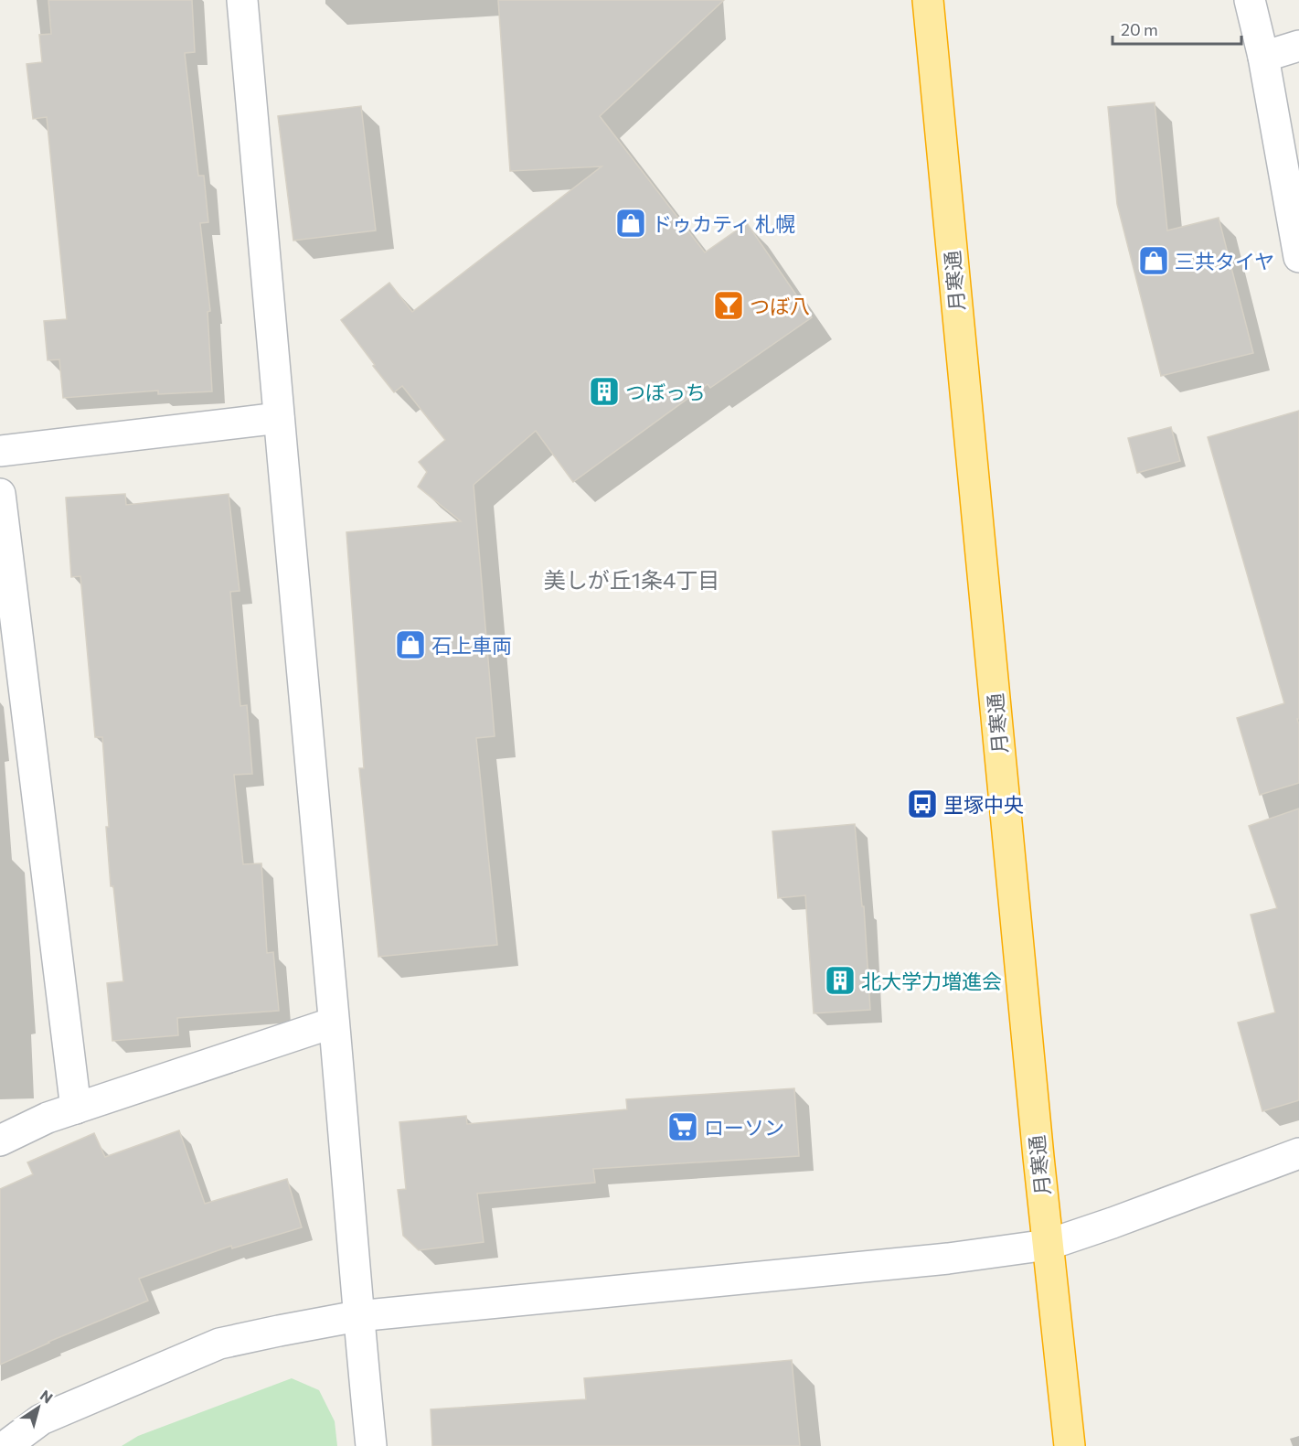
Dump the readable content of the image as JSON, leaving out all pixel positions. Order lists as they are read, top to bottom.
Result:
{
  "streets": {
    "highway": ["月寒通"]
  },
  "districts": ["美しが丘1条4丁目"],
  "places": {
    "shop": ["ドゥカティ 札幌", "三共タイヤ", "石上車両"],
    "bar": ["つぼ八"],
    "building": ["つぼっち", "北大学力増進会"],
    "bus stop": ["里塚中央"],
    "supermarket": ["ローソン"]
  },
  "scale_bar": "20 m",
  "north": "top right"
}
